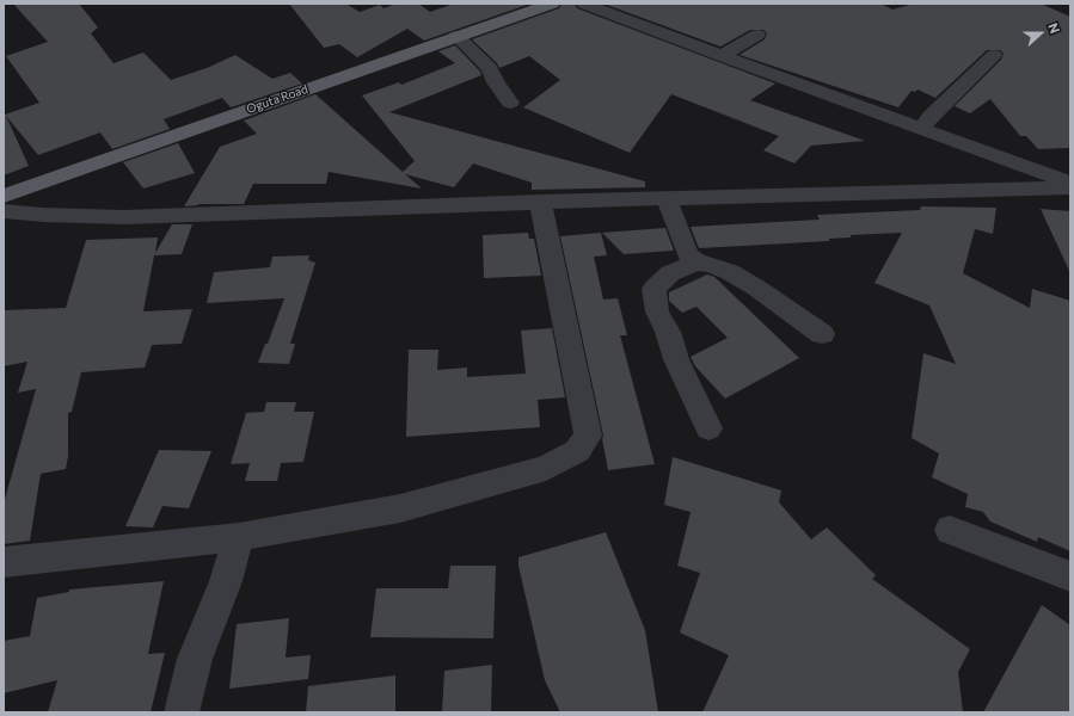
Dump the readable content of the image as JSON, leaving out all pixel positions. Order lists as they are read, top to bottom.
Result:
{
  "streets": {
    "main road": ["Oguta Road"]
  },
  "north": "right"
}
